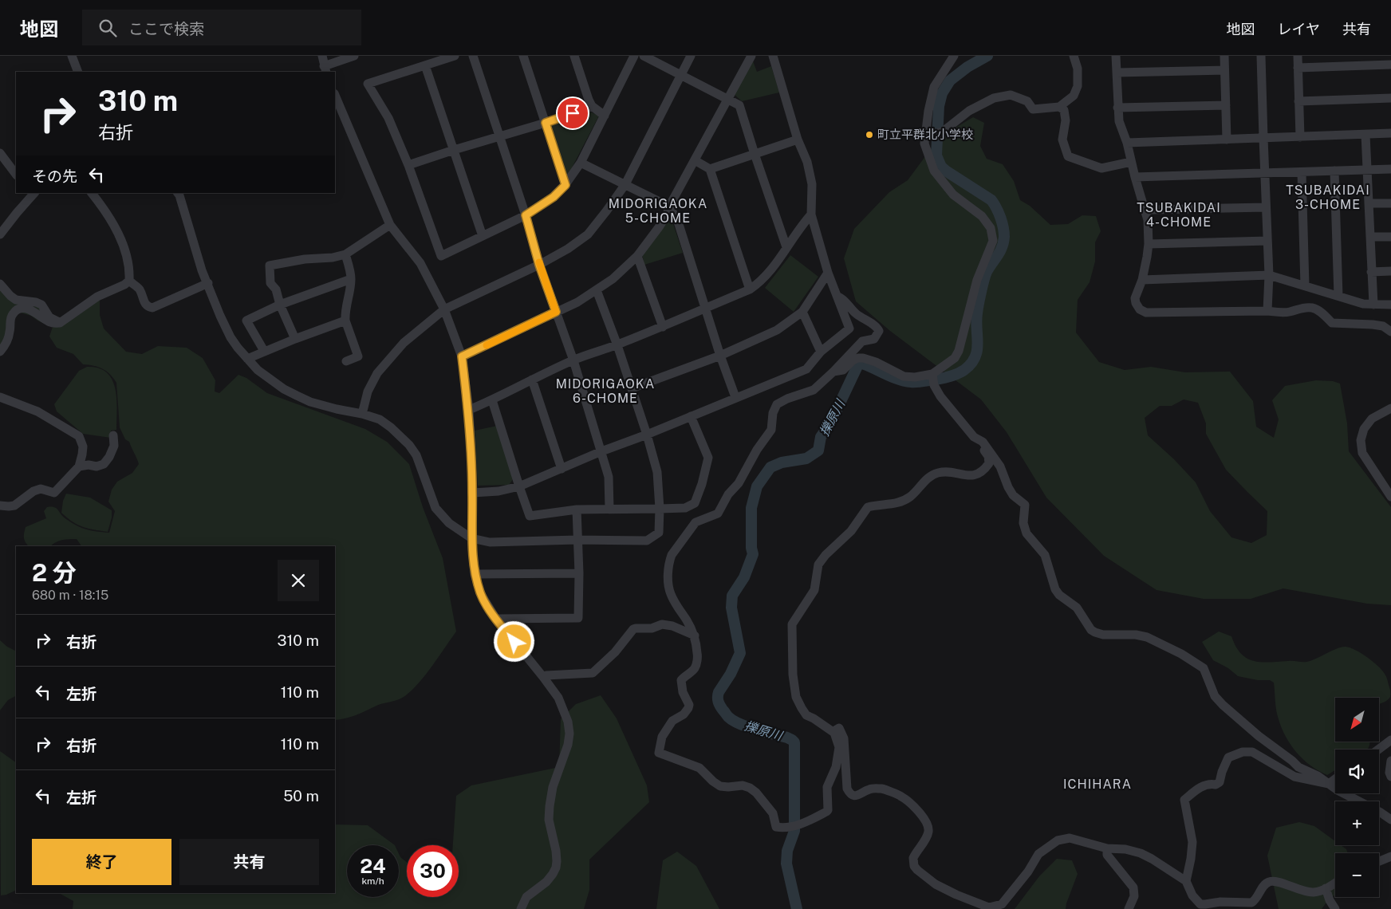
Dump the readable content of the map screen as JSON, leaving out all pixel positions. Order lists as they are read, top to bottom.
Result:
{
  "districts": [
    "TSUBAKIDAI 3-CHOME",
    "MIDORIGAOKA 5-CHOME",
    "TSUBAKIDAI 4-CHOME",
    "MIDORIGAOKA 6-CHOME",
    "ICHIHARA"
  ],
  "water": ["擽原川"],
  "places": ["町立平群北小学校"],
  "north": "bottom left",
  "page": {
    "header": "地図",
    "search": "ここで検索",
    "nav": ["地図", "レイヤ", "共有"],
    "turn": ["310 m", "右折"],
    "then": "その先",
    "heading": ["2 分", "680 m · 18:15"],
    "list": [
      {
        "name": "右折",
        "value": "310 m"
      },
      {
        "name": "左折",
        "value": "110 m"
      },
      {
        "name": "右折",
        "value": "110 m"
      },
      {
        "name": "左折",
        "value": "50 m"
      }
    ],
    "map_buttons": ["+", "−"],
    "buttons": ["終了", "共有"],
    "speed": "24 km/h",
    "limit": "30"
  }
}
